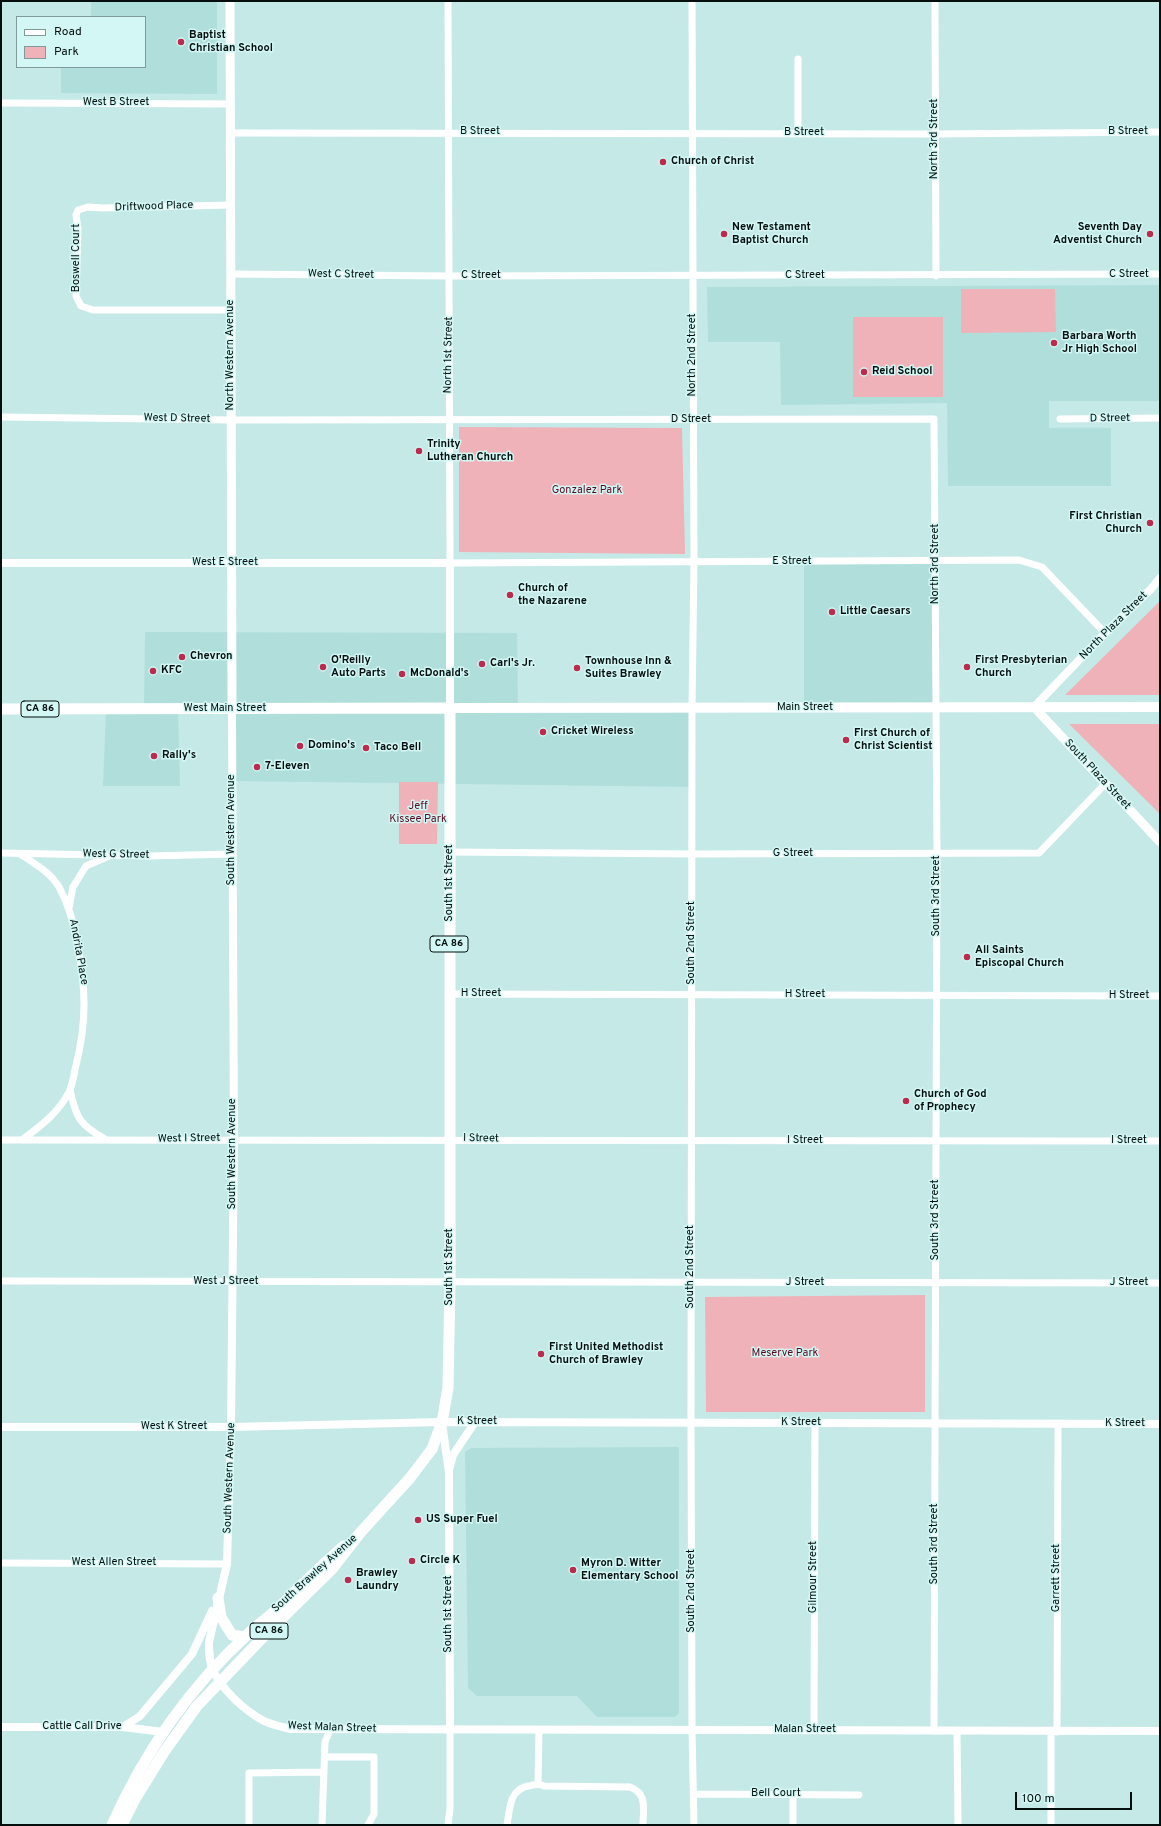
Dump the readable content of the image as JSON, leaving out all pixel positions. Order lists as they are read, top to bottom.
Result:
{
  "streets": {
    "highway": [
      "CA 86",
      "West Main Street",
      "South 1st Street",
      "South Brawley Avenue"
    ],
    "main road": ["North Western Avenue", "Main Street", "South Plaza Street"],
    "street": [
      "West B Street",
      "B Street",
      "North 3rd Street",
      "Driftwood Place",
      "Boswell Court",
      "West C Street",
      "C Street",
      "North 1st Street",
      "North 2nd Street",
      "West D Street",
      "D Street",
      "E Street",
      "West E Street",
      "North Plaza Street",
      "South Western Avenue",
      "G Street",
      "West G Street",
      "South 3rd Street",
      "South 2nd Street",
      "Andrita Place",
      "H Street",
      "West I Street",
      "I Street",
      "West J Street",
      "J Street",
      "K Street",
      "West K Street",
      "West Allen Street",
      "Gilmour Street",
      "Garrett Street",
      "Cattle Call Drive",
      "West Malan Street",
      "Malan Street",
      "Bell Court"
    ]
  },
  "crossings": [
    ["West B Street", "North Western Avenue"],
    ["B Street", "North 3rd Street"],
    ["B Street", "North 1st Street"],
    ["B Street", "North 2nd Street"],
    ["North 3rd Street", "C Street"],
    ["North 3rd Street", "D Street"],
    ["North 3rd Street", "E Street"],
    ["North 3rd Street", "Main Street"],
    ["North 3rd Street", "South 3rd Street"],
    ["Driftwood Place", "Boswell Court"],
    ["Driftwood Place", "North Western Avenue"],
    ["Boswell Court", "North Western Avenue"],
    ["West C Street", "C Street"],
    ["West C Street", "North Western Avenue"],
    ["West C Street", "North 1st Street"],
    ["C Street", "North 1st Street"],
    ["C Street", "North 2nd Street"],
    ["North Western Avenue", "West D Street"],
    ["North Western Avenue", "West E Street"],
    ["North Western Avenue", "West Main Street"],
    ["North Western Avenue", "South Western Avenue"],
    ["North 1st Street", "West D Street"],
    ["North 1st Street", "D Street"],
    ["North 1st Street", "E Street"],
    ["North 1st Street", "West E Street"],
    ["North 1st Street", "Main Street"],
    ["North 1st Street", "West Main Street"],
    ["North 1st Street", "South 1st Street"],
    ["North 2nd Street", "D Street"],
    ["North 2nd Street", "E Street"],
    ["North 2nd Street", "Main Street"],
    ["North 2nd Street", "South 2nd Street"],
    ["West D Street", "D Street"],
    ["E Street", "West E Street"],
    ["E Street", "North Plaza Street"],
    ["North Plaza Street", "Main Street"],
    ["North Plaza Street", "South Plaza Street"],
    ["Main Street", "West Main Street"],
    ["Main Street", "South Plaza Street"],
    ["Main Street", "South 1st Street"],
    ["Main Street", "South 3rd Street"],
    ["Main Street", "South 2nd Street"],
    ["West Main Street", "South Western Avenue"],
    ["West Main Street", "South 1st Street"],
    ["South Plaza Street", "G Street"],
    ["South Western Avenue", "West G Street"],
    ["South Western Avenue", "West I Street"],
    ["South Western Avenue", "West J Street"],
    ["South Western Avenue", "West K Street"],
    ["South Western Avenue", "West Allen Street"],
    ["South Western Avenue", "South Brawley Avenue"],
    ["South Western Avenue", "Cattle Call Drive"],
    ["South Western Avenue", "West Malan Street"],
    ["G Street", "South 1st Street"],
    ["G Street", "South 3rd Street"],
    ["G Street", "South 2nd Street"],
    ["West G Street", "Andrita Place"],
    ["South 1st Street", "H Street"],
    ["South 1st Street", "West I Street"],
    ["South 1st Street", "I Street"],
    ["South 1st Street", "West J Street"],
    ["South 1st Street", "J Street"],
    ["South 1st Street", "K Street"],
    ["South 1st Street", "West K Street"],
    ["South 1st Street", "South Brawley Avenue"],
    ["South 1st Street", "West Malan Street"],
    ["South 1st Street", "Malan Street"],
    ["South 3rd Street", "H Street"],
    ["South 3rd Street", "I Street"],
    ["South 3rd Street", "J Street"],
    ["South 3rd Street", "K Street"],
    ["South 3rd Street", "Malan Street"],
    ["South 2nd Street", "H Street"],
    ["South 2nd Street", "I Street"],
    ["South 2nd Street", "J Street"],
    ["South 2nd Street", "K Street"],
    ["South 2nd Street", "Malan Street"],
    ["South 2nd Street", "Bell Court"],
    ["Andrita Place", "West I Street"],
    ["West I Street", "I Street"],
    ["West J Street", "J Street"],
    ["K Street", "West K Street"],
    ["K Street", "South Brawley Avenue"],
    ["K Street", "Gilmour Street"],
    ["K Street", "Garrett Street"],
    ["West K Street", "South Brawley Avenue"],
    ["South Brawley Avenue", "Cattle Call Drive"],
    ["South Brawley Avenue", "West Malan Street"],
    ["Gilmour Street", "Malan Street"],
    ["Garrett Street", "Malan Street"],
    ["West Malan Street", "Malan Street"]
  ],
  "parks": ["Gonzalez Park", "Jeff Kissee Park", "Meserve Park"],
  "places": [
    "Baptist Christian School",
    "Church of Christ",
    "New Testament Baptist Church",
    "Seventh Day Adventist Church",
    "Barbara Worth Jr High School",
    "Reid School",
    "Trinity Lutheran Church",
    "First Christian Church",
    "Church of the Nazarene",
    "Little Caesars",
    "Chevron",
    "Carl's Jr.",
    "O'Reilly Auto Parts",
    "First Presbyterian Church",
    "Townhouse Inn & Suites Brawley",
    "KFC",
    "McDonald's",
    "Cricket Wireless",
    "First Church of Christ Scientist",
    "Domino's",
    "Taco Bell",
    "Rally's",
    "7-Eleven",
    "All Saints Episcopal Church",
    "Church of God of Prophecy",
    "First United Methodist Church of Brawley",
    "US Super Fuel",
    "Circle K",
    "Myron D. Witter Elementary School",
    "Brawley Laundry"
  ],
  "legend": ["Road", "Park"],
  "scale_bar": "100 m"
}
